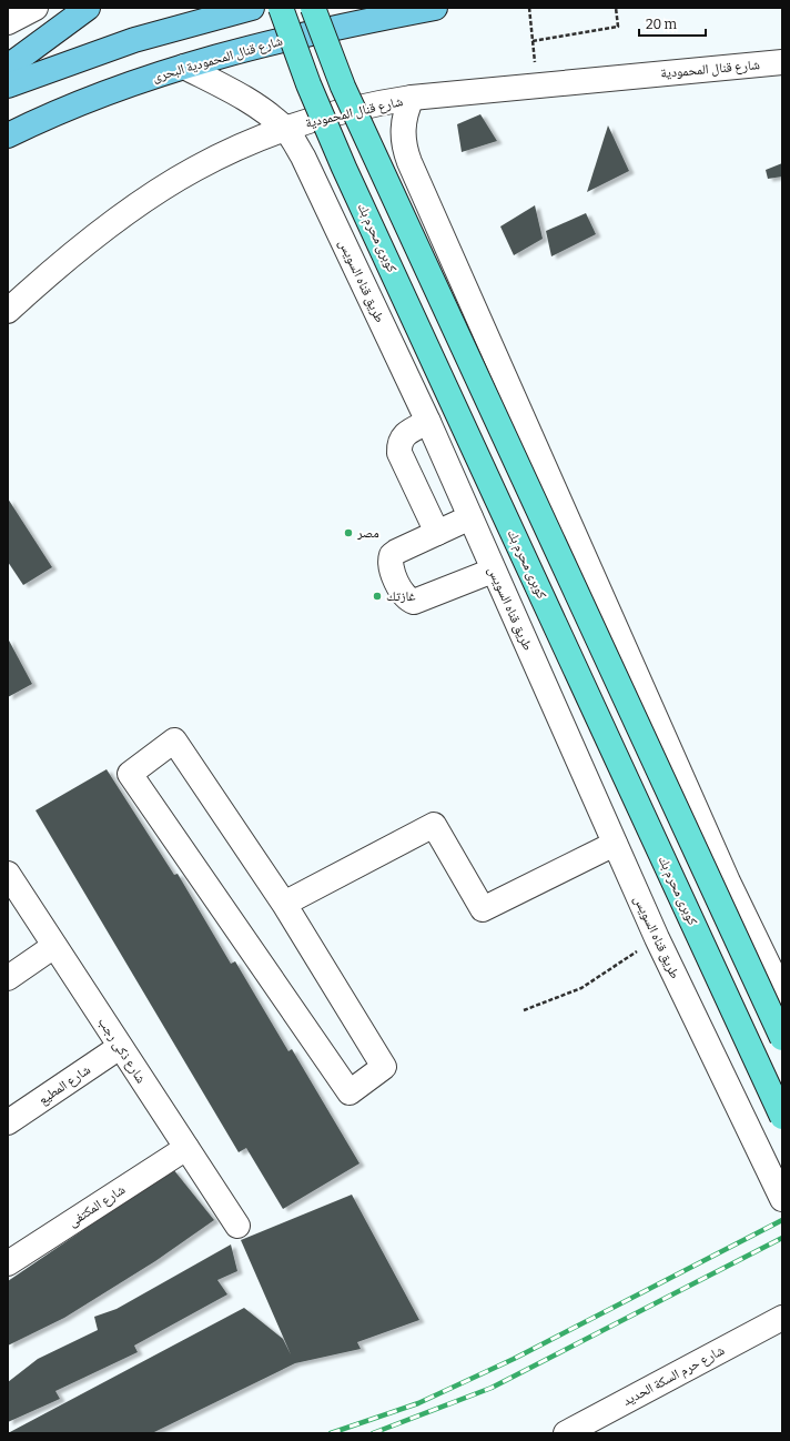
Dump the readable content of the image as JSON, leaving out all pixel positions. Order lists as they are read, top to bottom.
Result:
{
  "streets": {
    "highway": ["كوبرى محرم بك"],
    "main road": ["شارع قنال المحمودية البحرى"],
    "street": [
      "شارع قنال المحمودية",
      "طريق قناه السويس",
      "شارع ذكى رجب",
      "شارع المطيع",
      "شارع المكتفى",
      "شارع حرم السكة الحديد"
    ]
  },
  "crossings": [
    ["شارع قنال المحمودية البحرى", "طريق قناه السويس"],
    ["شارع قنال المحمودية", "طريق قناه السويس"],
    ["شارع ذكى رجب", "شارع المطيع"],
    ["شارع ذكى رجب", "شارع المكتفى"]
  ],
  "places": ["مصر", "غازتك"],
  "scale_bar": "20 m"
}
